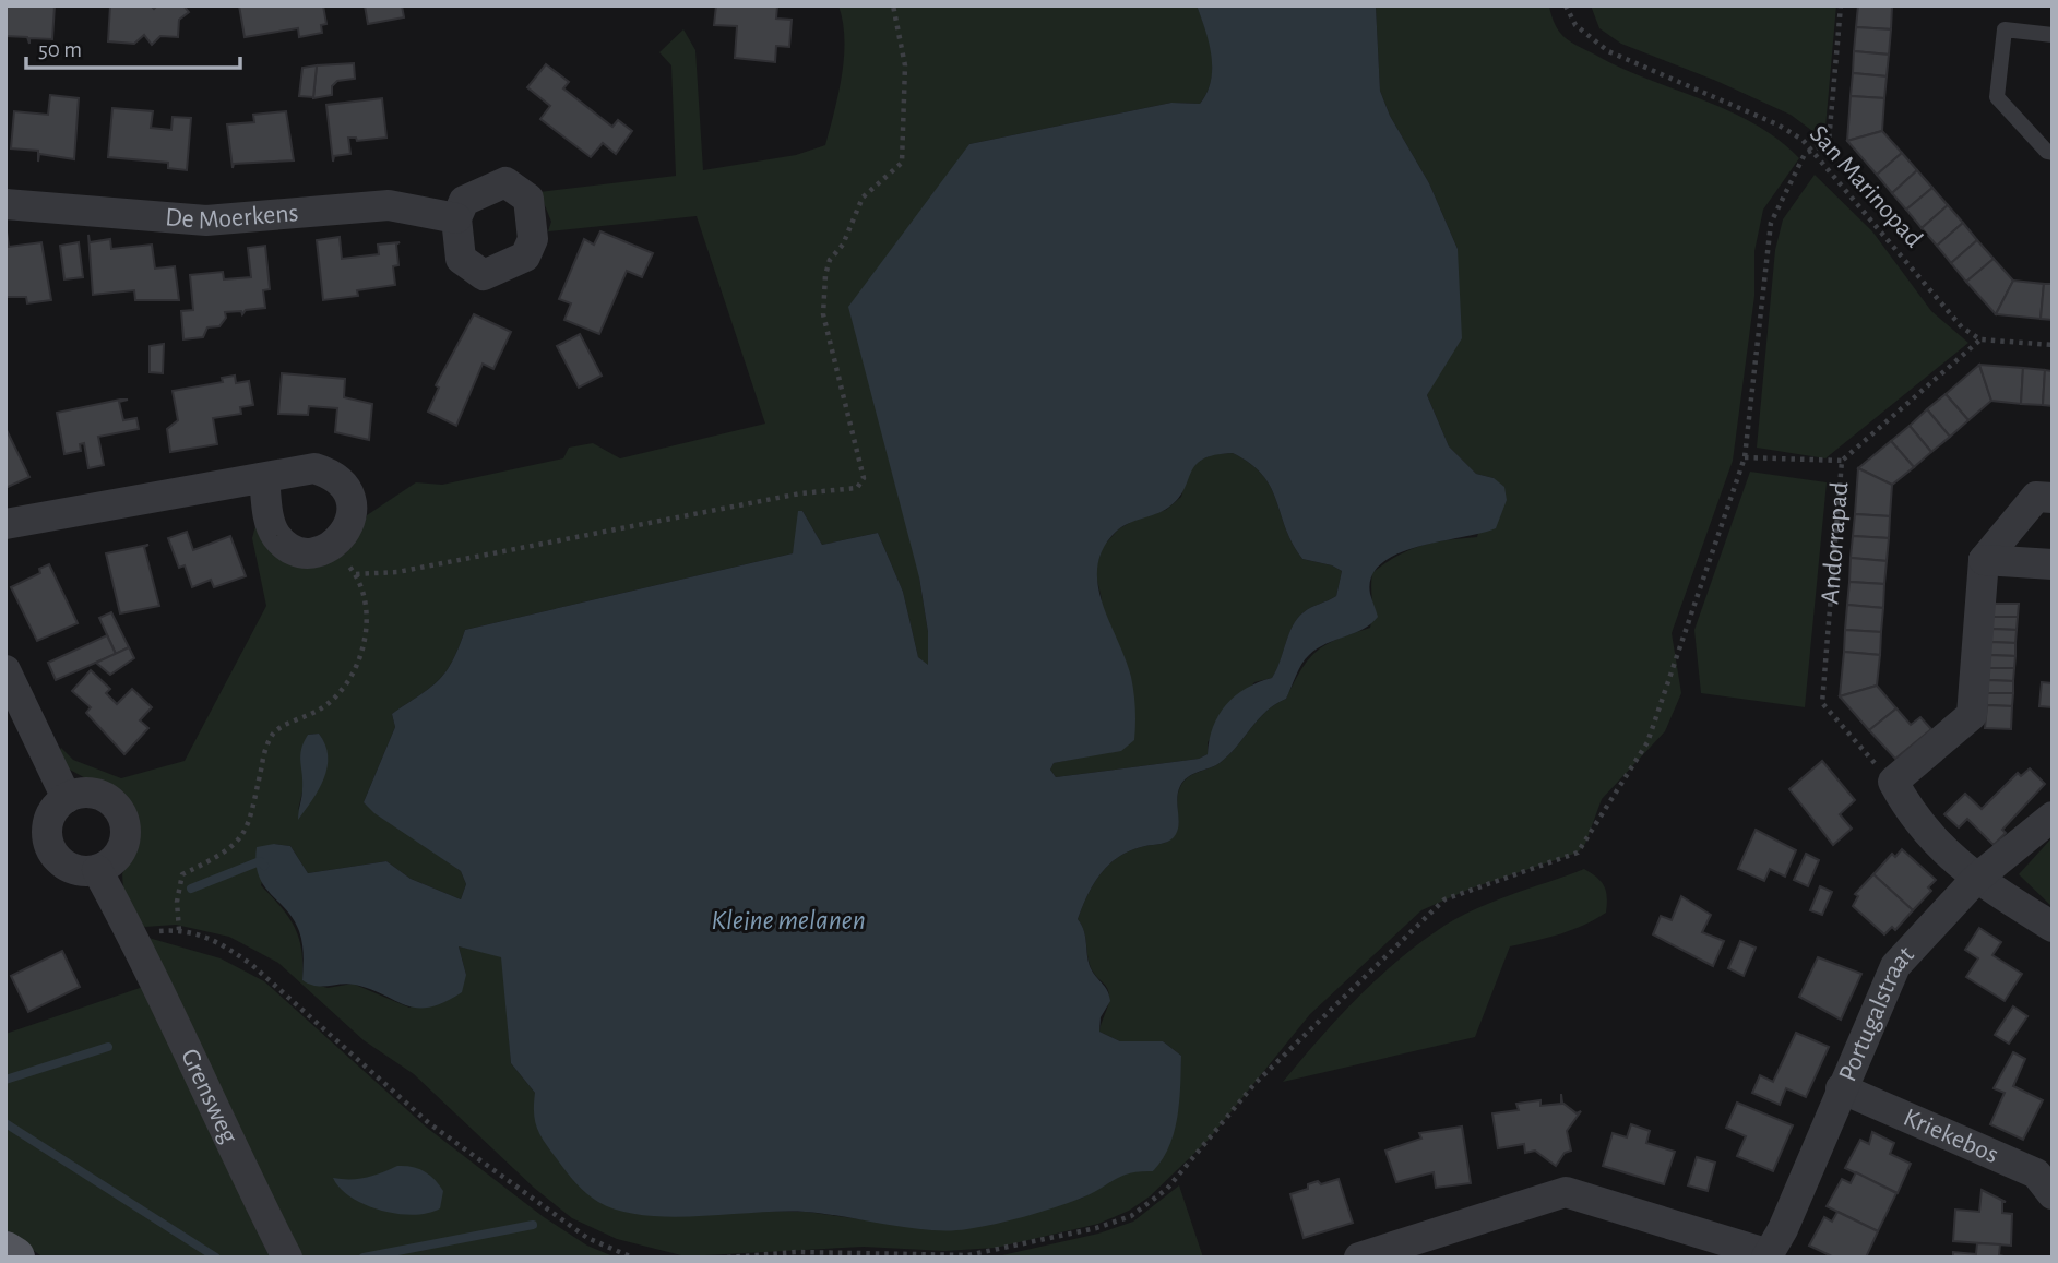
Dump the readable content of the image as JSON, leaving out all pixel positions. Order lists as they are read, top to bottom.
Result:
{
  "streets": {
    "street": [
      "De Moerkens",
      "Portugalstraat",
      "Grensweg",
      "Kriekebos"
    ],
    "path": ["San Marinopad", "Andorrapad"]
  },
  "crossings": [
    ["San Marinopad", "Andorrapad"],
    ["Portugalstraat", "Kriekebos"]
  ],
  "water": ["Kleine melanen"],
  "scale_bar": "50 m"
}
